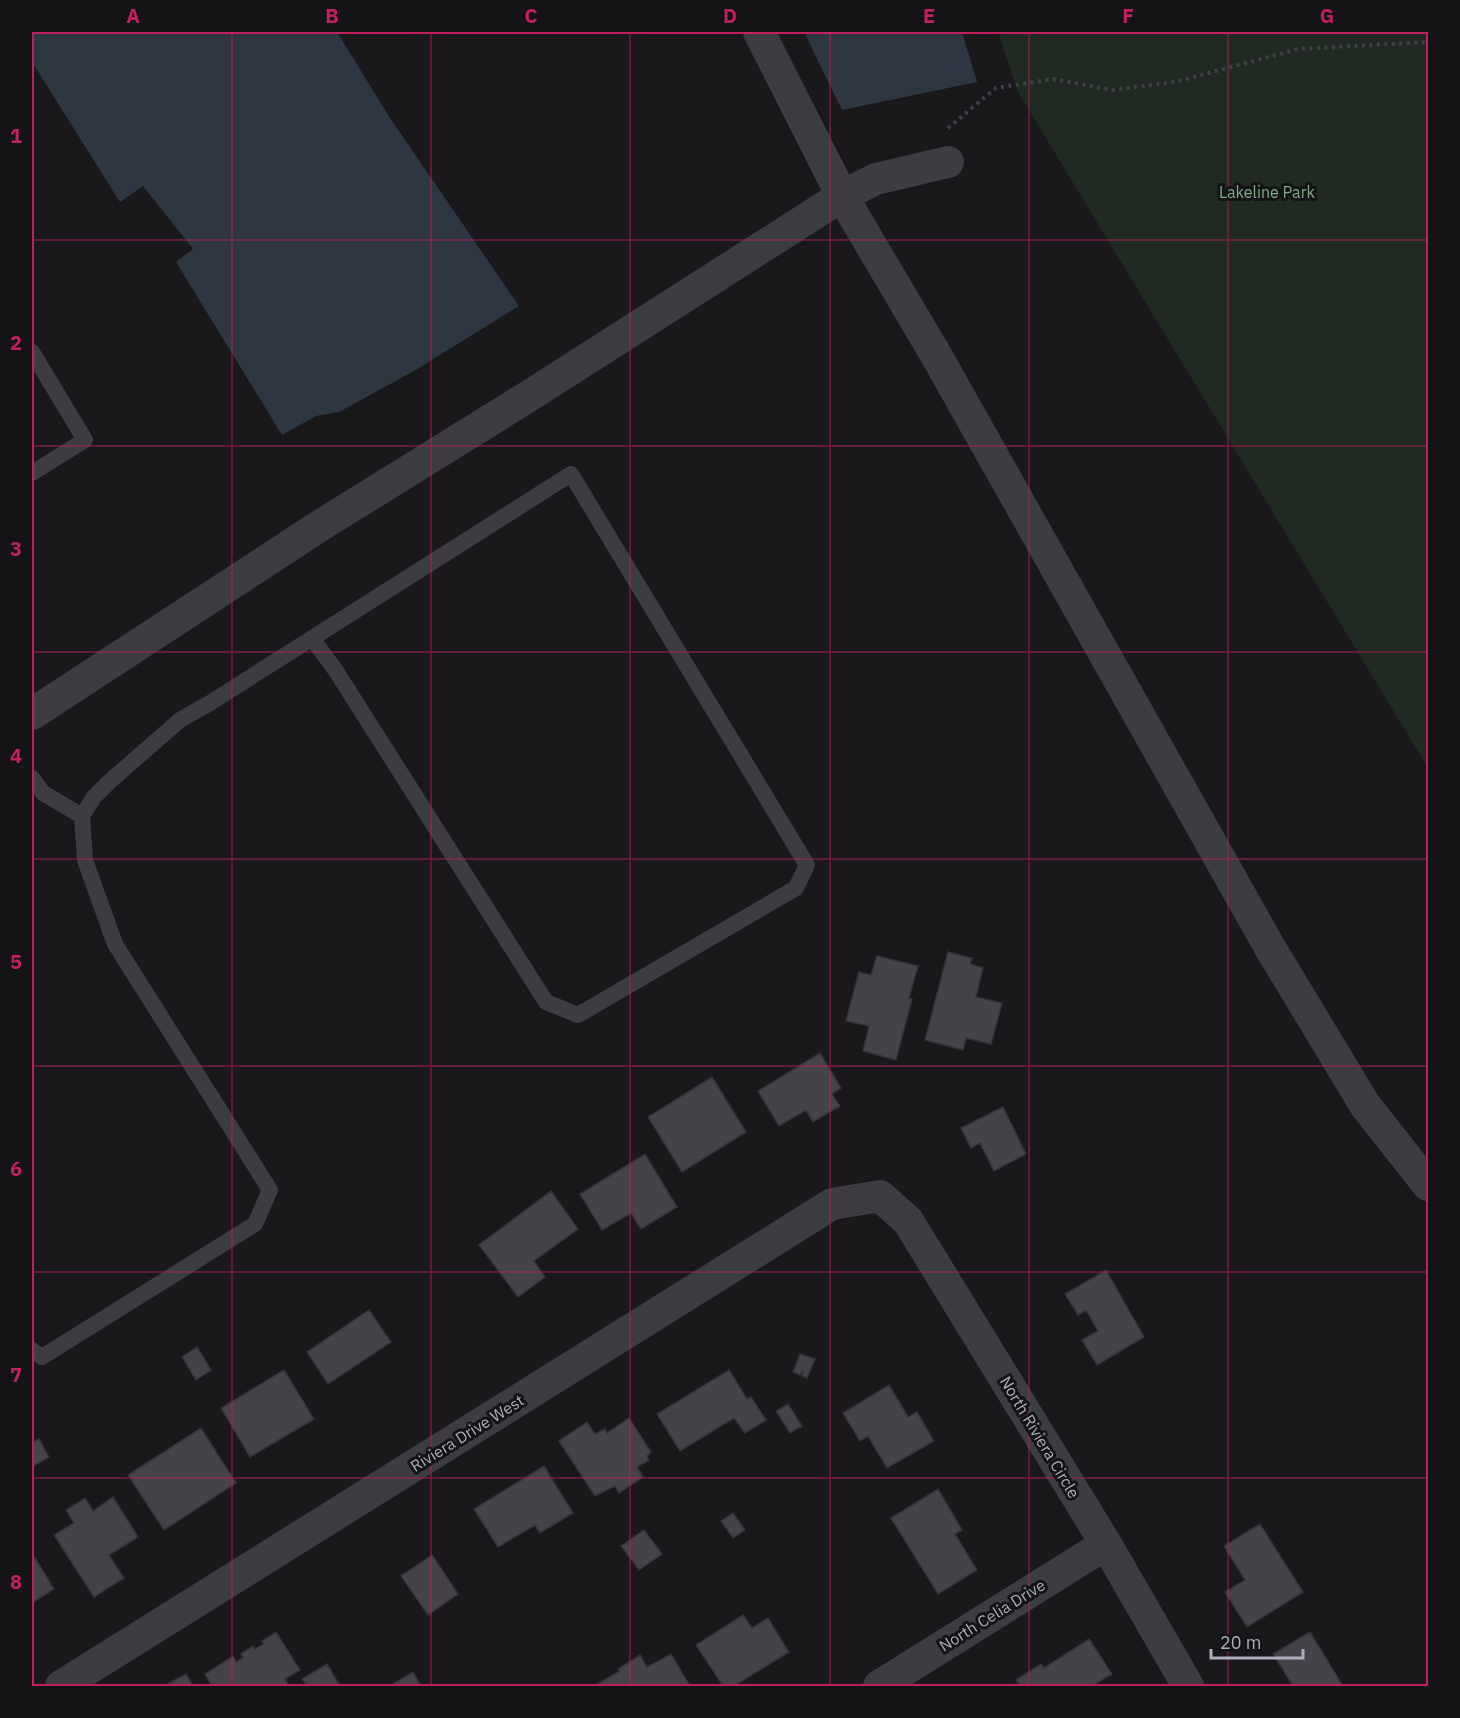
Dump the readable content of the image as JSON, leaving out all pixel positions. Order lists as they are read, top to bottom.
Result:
{
  "streets": {
    "street": ["Riviera Drive West", "North Riviera Circle", "North Celia Drive"]
  },
  "crossings": [
    ["Riviera Drive West", "North Riviera Circle"],
    ["North Riviera Circle", "North Celia Drive"]
  ],
  "parks": ["Lakeline Park"],
  "scale_bar": "20 m",
  "grid": {
    "columns": [
      "A",
      "B",
      "C",
      "D",
      "E",
      "F",
      "G"
    ],
    "rows": [
      "1",
      "2",
      "3",
      "4",
      "5",
      "6",
      "7",
      "8"
    ]
  }
}
